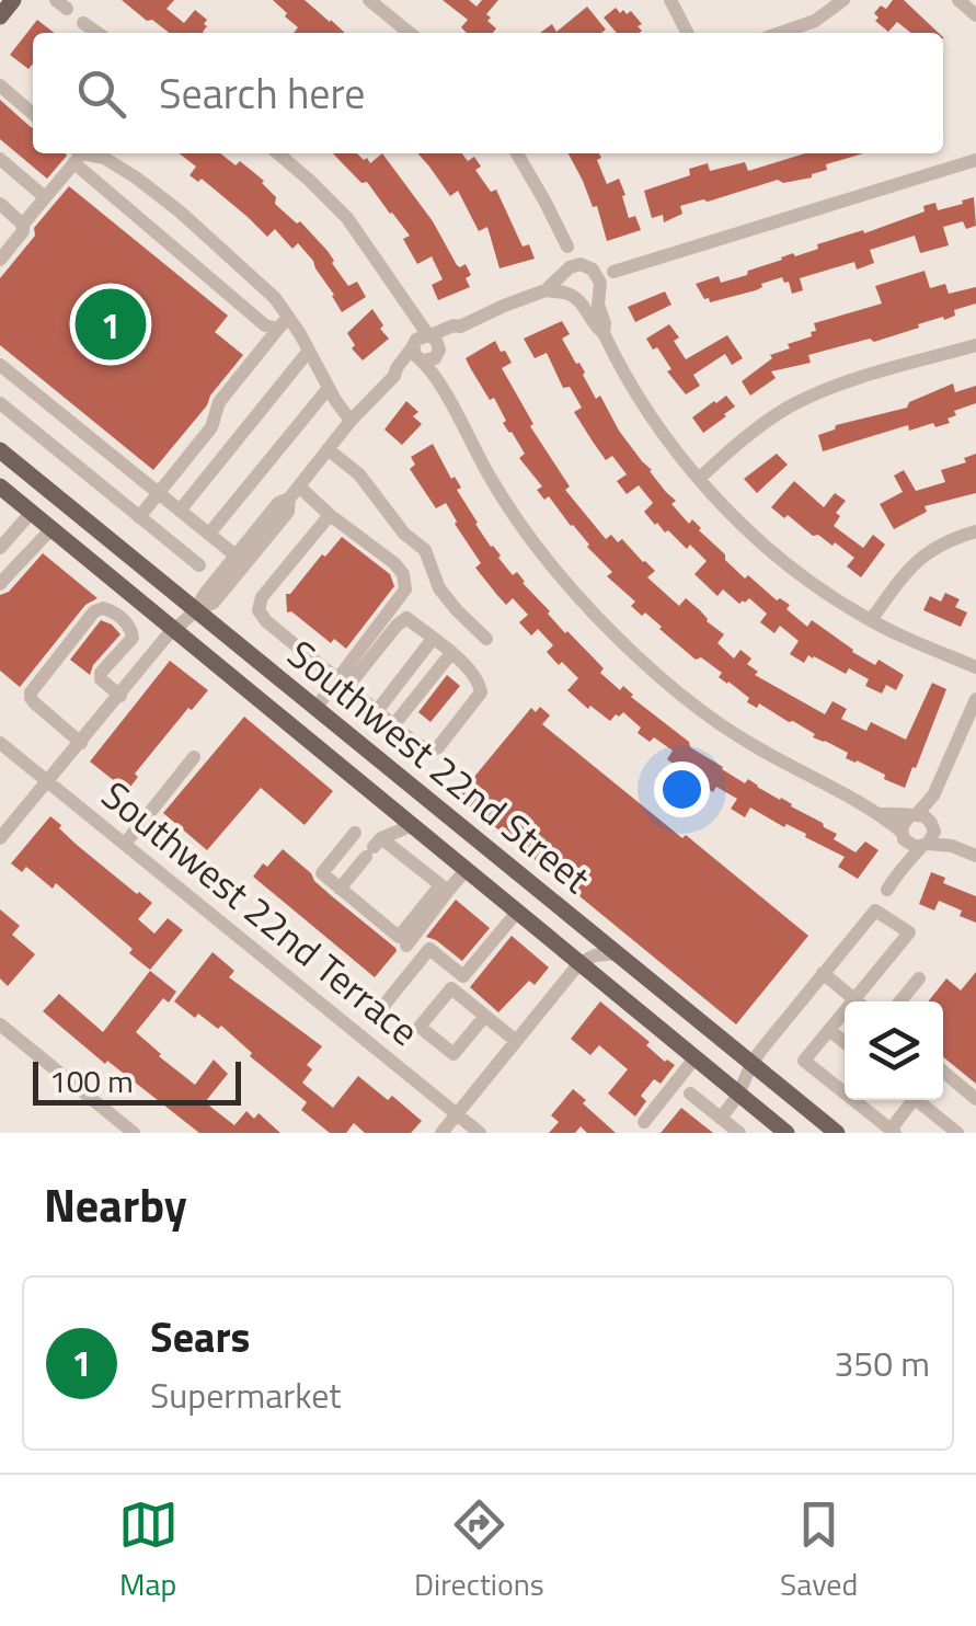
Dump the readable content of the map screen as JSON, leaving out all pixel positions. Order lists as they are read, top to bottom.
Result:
{
  "streets": {
    "main road": ["Southwest 22nd Street"],
    "street": ["Southwest 22nd Terrace"]
  },
  "scale_bar": "100 m",
  "page": {
    "search": "Search here",
    "pins": "1",
    "scale": "100 m",
    "heading": "Nearby",
    "list": [
      {
        "mark": "1",
        "name": "Sears",
        "note": "Supermarket",
        "value": "350 m"
      }
    ],
    "nav": ["Map", "Directions", "Saved"]
  }
}
